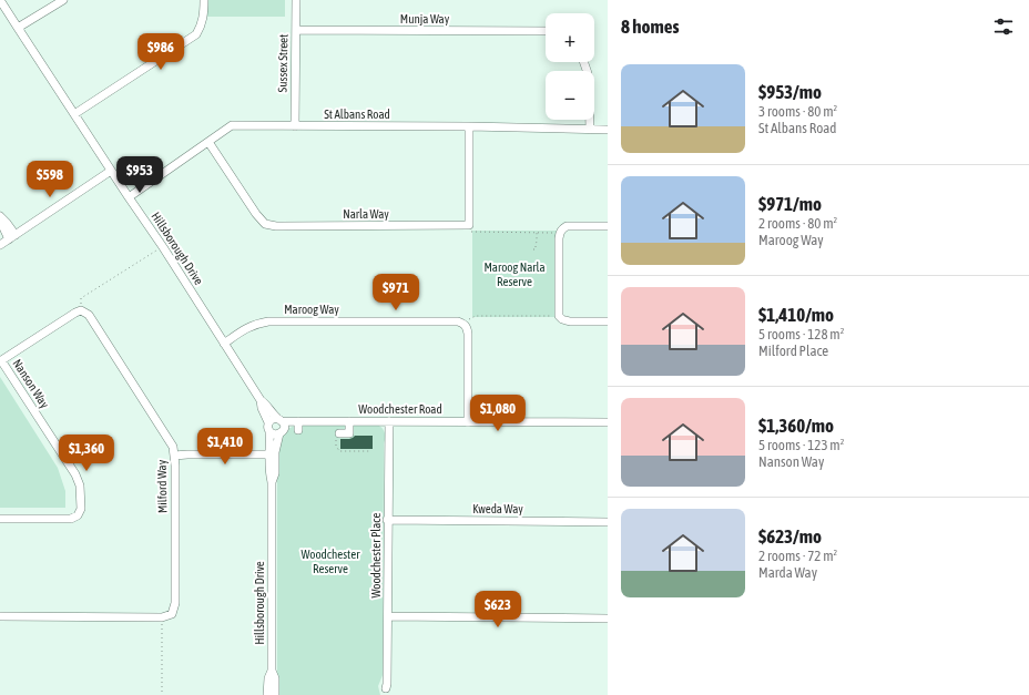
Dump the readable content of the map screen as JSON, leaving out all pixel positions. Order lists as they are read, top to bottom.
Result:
{
  "streets": {
    "street": [
      "Munja Way",
      "Sussex Street",
      "St Albans Road",
      "Narla Way",
      "Hillsborough Drive",
      "Maroog Way",
      "Nanson Way",
      "Woodchester Road",
      "Milford Way",
      "Kweda Way",
      "Woodchester Place"
    ]
  },
  "crossings": [
    ["Munja Way", "Sussex Street"],
    ["Sussex Street", "St Albans Road"],
    ["St Albans Road", "Narla Way"],
    ["St Albans Road", "Hillsborough Drive"],
    ["Hillsborough Drive", "Maroog Way"],
    ["Hillsborough Drive", "Woodchester Road"],
    ["Woodchester Road", "Woodchester Place"],
    ["Kweda Way", "Woodchester Place"]
  ],
  "parks": ["Maroog Narla Reserve", "Woodchester Reserve"],
  "page": {
    "heading": "8 homes",
    "map_buttons": ["+", "−"],
    "price": [
      "$986",
      "$953",
      "$598",
      "$971",
      "$1,080",
      "$1,410",
      "$1,360",
      "$623"
    ],
    "list": [
      {
        "name": "$953/mo",
        "note": "3 rooms · 80 m² · St Albans Road"
      },
      {
        "name": "$971/mo",
        "note": "2 rooms · 80 m² · Maroog Way"
      },
      {
        "name": "$1,410/mo",
        "note": "5 rooms · 128 m² · Milford Place"
      },
      {
        "name": "$1,360/mo",
        "note": "5 rooms · 123 m² · Nanson Way"
      },
      {
        "name": "$623/mo",
        "note": "2 rooms · 72 m² · Marda Way"
      }
    ]
  }
}
